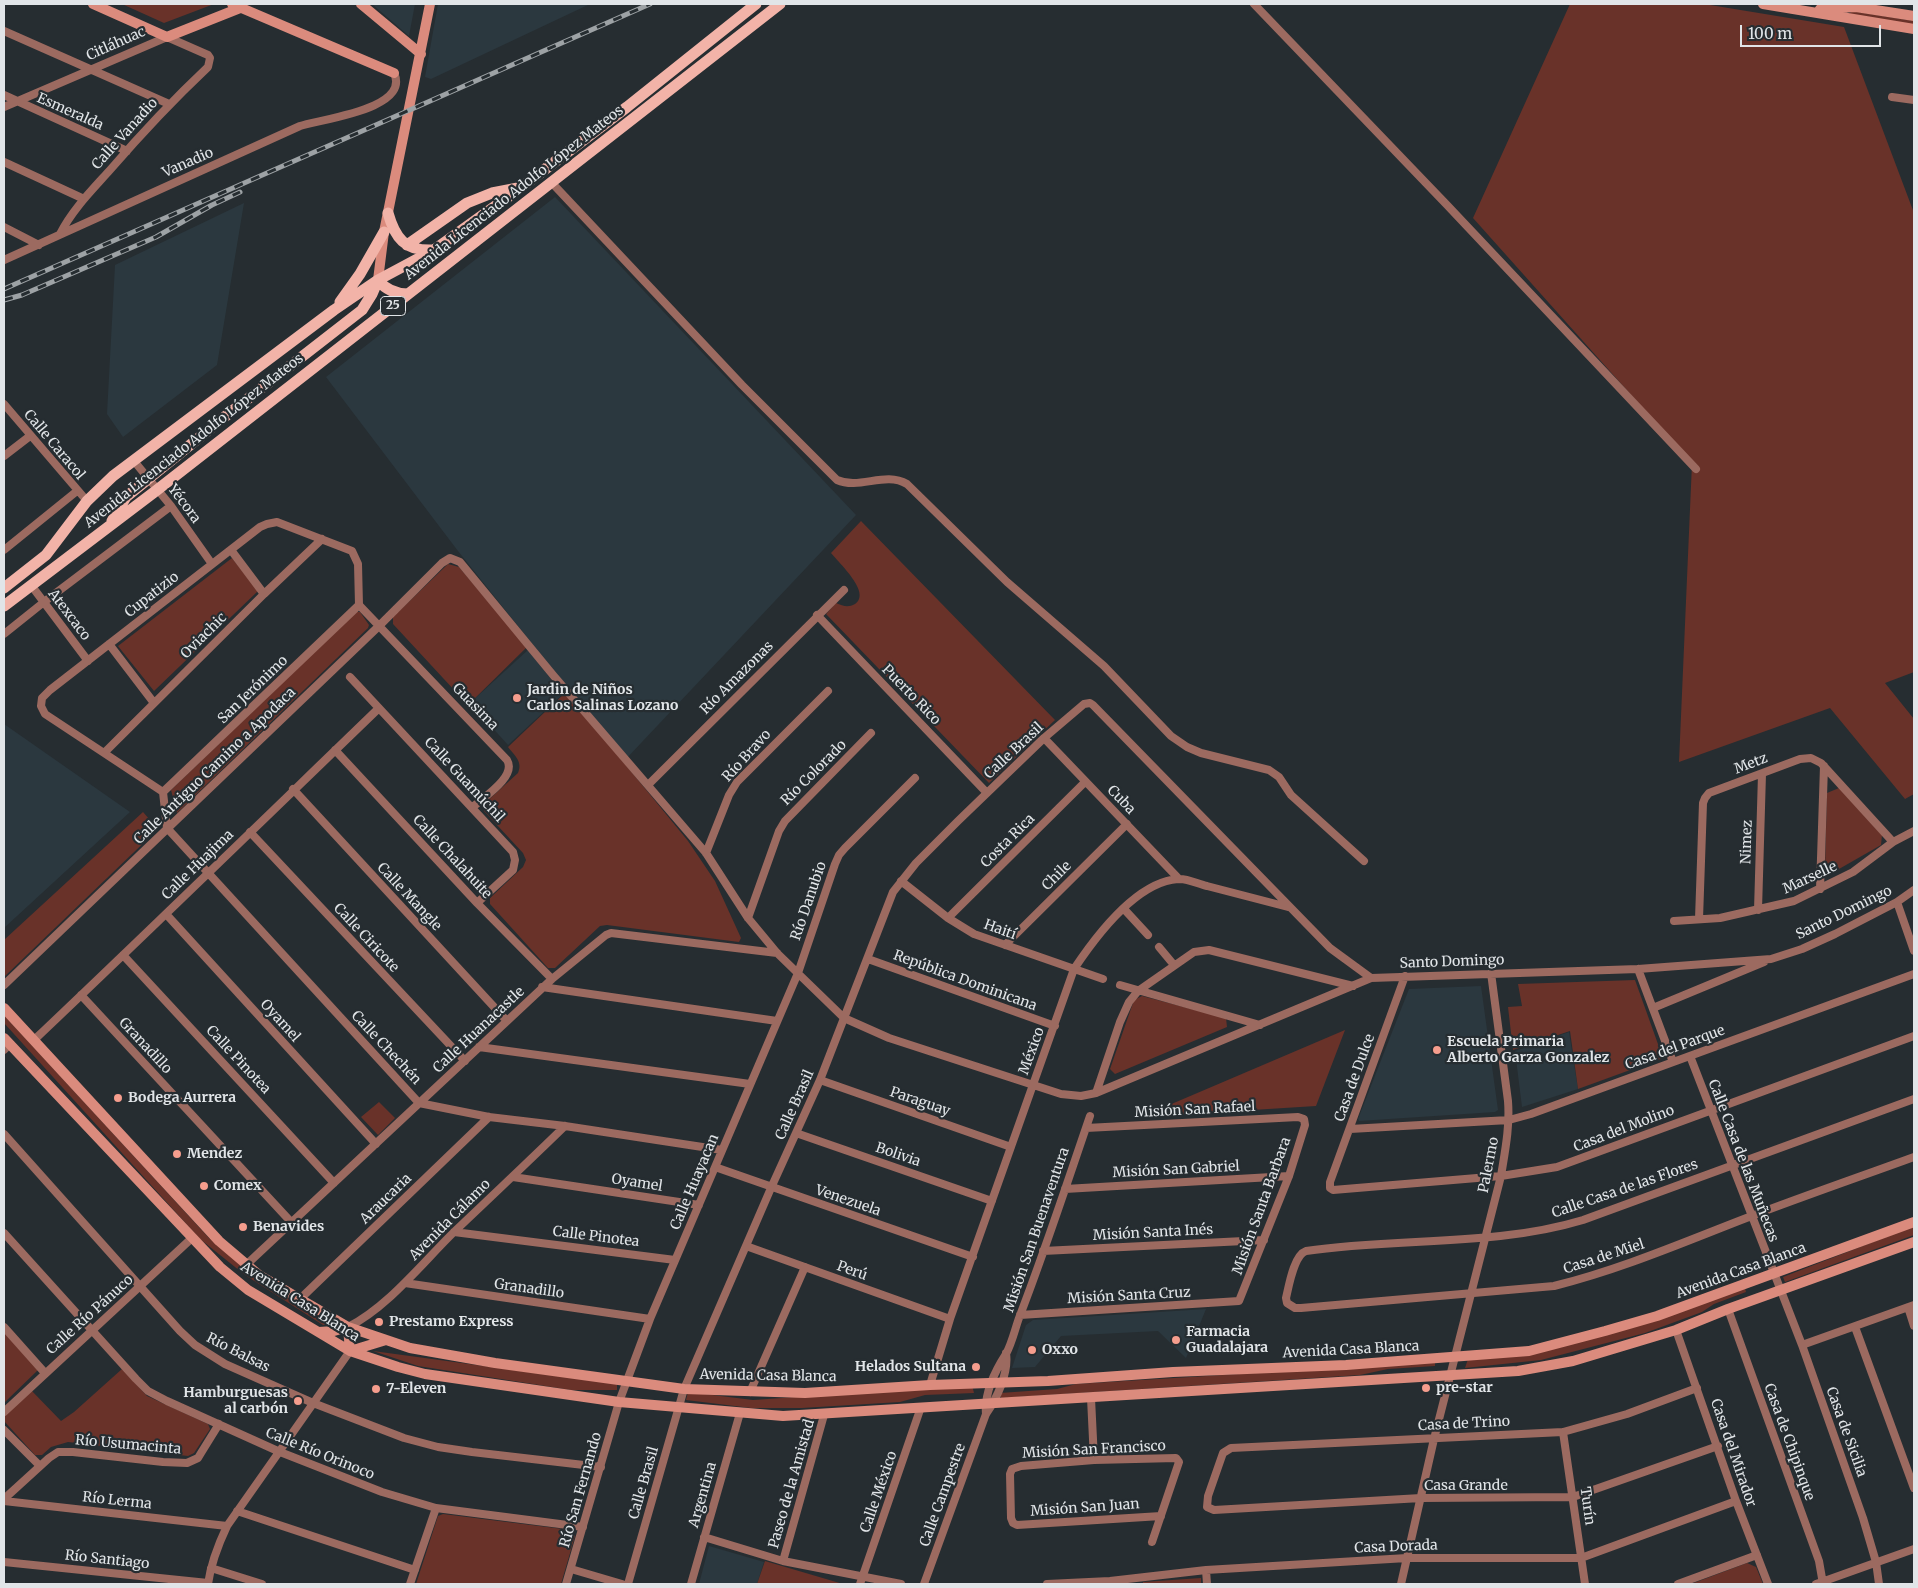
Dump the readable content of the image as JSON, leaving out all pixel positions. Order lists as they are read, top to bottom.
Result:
{
  "streets": {
    "main road": ["Avenida Licenciado Adolfo López Mateos", "25"],
    "street": [
      "Citláhuac",
      "Esmeralda",
      "Calle Vanadio",
      "Vanadio",
      "Calle Caracol",
      "Yécora",
      "Cupatizio",
      "Atexcaco",
      "Oviachic",
      "Río Amazonas",
      "San Jerónimo",
      "Puerto Rico",
      "Guasima",
      "Calle Brasil",
      "Río Bravo",
      "Metz",
      "Calle Antiguo Camino a Apodaca",
      "Río Colorado",
      "Calle Guamúchil",
      "Cuba",
      "Costa Rica",
      "Nimez",
      "Calle Chalahuite",
      "Calle Huajima",
      "Chile",
      "Marselle",
      "Calle Mangle",
      "Río Danubio",
      "Santo Domingo",
      "Haití",
      "Calle Ciricote",
      "República Dominicana",
      "Oyamel",
      "Calle Huanacastle",
      "Granadillo",
      "Calle Chechén",
      "Casa del Parque",
      "México",
      "Calle Pinotea",
      "Casa de Dulce",
      "Paraguay",
      "Misión San Rafael",
      "Casa del Molino",
      "Bolivia",
      "Calle Casa de las Muñecas",
      "Palermo",
      "Misión San Gabriel",
      "Calle Huayacan",
      "Calle Casa de las Flores",
      "Araucaria",
      "Venezuela",
      "Misión Santa Barbara",
      "Avenida Cálamo",
      "Misión San Buenaventura",
      "Misión Santa Inés",
      "Casa de Miel",
      "Perú",
      "Avenida Casa Blanca",
      "Misión Santa Cruz",
      "Calle Río Pánuco",
      "Río Balsas",
      "Casa de Trino",
      "Casa de Sicilia",
      "Casa de Chipinque",
      "Río Usumacinta",
      "Misión San Francisco",
      "Casa del Mirador",
      "Calle Río Orinoco",
      "Paseo de la Amistad",
      "Casa Grande",
      "Río San Fernando",
      "Calle México",
      "Argentina",
      "Calle Campestre",
      "Río Lerma",
      "Turín",
      "Misión San Juan",
      "Casa Dorada",
      "Río Santiago"
    ]
  },
  "crossings": [
    ["Citláhuac", "Esmeralda"],
    ["Citláhuac", "Calle Vanadio"],
    ["Esmeralda", "Calle Vanadio"],
    ["Calle Vanadio", "Vanadio"],
    ["Avenida Licenciado Adolfo López Mateos", "Calle Caracol"],
    ["Avenida Licenciado Adolfo López Mateos", "Yécora"],
    ["Avenida Licenciado Adolfo López Mateos", "Atexcaco"],
    ["Yécora", "Cupatizio"],
    ["Cupatizio", "Atexcaco"],
    ["Cupatizio", "Oviachic"],
    ["Cupatizio", "San Jerónimo"],
    ["Atexcaco", "Oviachic"],
    ["Río Amazonas", "Puerto Rico"],
    ["Río Amazonas", "Calle Antiguo Camino a Apodaca"],
    ["Puerto Rico", "Calle Brasil"],
    ["Guasima", "Calle Antiguo Camino a Apodaca"],
    ["Guasima", "Calle Guamúchil"],
    ["Calle Brasil", "Cuba"],
    ["Calle Brasil", "Haití"],
    ["Calle Brasil", "República Dominicana"],
    ["Calle Brasil", "Paraguay"],
    ["Calle Brasil", "Bolivia"],
    ["Calle Brasil", "Venezuela"],
    ["Calle Brasil", "Perú"],
    ["Calle Brasil", "Avenida Casa Blanca"],
    ["Metz", "Nimez"],
    ["Metz", "Marselle"],
    ["Calle Antiguo Camino a Apodaca", "Calle Chechén"],
    ["Calle Guamúchil", "Calle Chalahuite"],
    ["Calle Guamúchil", "Calle Huajima"],
    ["Cuba", "Costa Rica"],
    ["Cuba", "Chile"],
    ["Cuba", "México"],
    ["Costa Rica", "Haití"],
    ["Nimez", "Marselle"],
    ["Calle Chalahuite", "Calle Huajima"],
    ["Calle Chalahuite", "Calle Huanacastle"],
    ["Calle Huajima", "Calle Mangle"],
    ["Calle Huajima", "Calle Ciricote"],
    ["Calle Huajima", "Oyamel"],
    ["Calle Huajima", "Granadillo"],
    ["Calle Huajima", "Calle Chechén"],
    ["Calle Huajima", "Calle Pinotea"],
    ["Calle Huajima", "Avenida Casa Blanca"],
    ["Chile", "Haití"],
    ["Calle Mangle", "Calle Huanacastle"],
    ["Río Danubio", "Calle Huayacan"],
    ["Santo Domingo", "Casa de Dulce"],
    ["Santo Domingo", "Palermo"],
    ["Haití", "México"],
    ["Calle Ciricote", "Calle Huanacastle"],
    ["República Dominicana", "México"],
    ["Oyamel", "Calle Huanacastle"],
    ["Oyamel", "Calle Huayacan"],
    ["Oyamel", "Avenida Cálamo"],
    ["Calle Huanacastle", "Granadillo"],
    ["Calle Huanacastle", "Calle Chechén"],
    ["Calle Huanacastle", "Calle Pinotea"],
    ["Calle Huanacastle", "Avenida Casa Blanca"],
    ["Granadillo", "Calle Huayacan"],
    ["Granadillo", "Avenida Cálamo"],
    ["Calle Chechén", "Calle Huayacan"],
    ["Calle Chechén", "Araucaria"],
    ["Calle Chechén", "Avenida Cálamo"],
    ["Casa del Parque", "Casa de Dulce"],
    ["Casa del Parque", "Calle Casa de las Muñecas"],
    ["Casa del Parque", "Palermo"],
    ["México", "Paraguay"],
    ["México", "Bolivia"],
    ["México", "Venezuela"],
    ["México", "Perú"],
    ["México", "Avenida Casa Blanca"],
    ["Calle Pinotea", "Calle Huayacan"],
    ["Calle Pinotea", "Avenida Cálamo"],
    ["Casa de Dulce", "Casa del Molino"],
    ["Misión San Rafael", "Misión Santa Barbara"],
    ["Misión San Rafael", "Misión San Buenaventura"],
    ["Casa del Molino", "Calle Casa de las Muñecas"],
    ["Casa del Molino", "Palermo"],
    ["Calle Casa de las Muñecas", "Calle Casa de las Flores"],
    ["Calle Casa de las Muñecas", "Casa de Miel"],
    ["Calle Casa de las Muñecas", "Avenida Casa Blanca"],
    ["Calle Casa de las Muñecas", "Casa de Sicilia"],
    ["Palermo", "Calle Casa de las Flores"],
    ["Palermo", "Casa de Miel"],
    ["Palermo", "Avenida Casa Blanca"],
    ["Palermo", "Casa de Trino"],
    ["Palermo", "Casa Grande"],
    ["Palermo", "Casa Dorada"],
    ["Misión San Gabriel", "Misión Santa Barbara"],
    ["Misión San Gabriel", "Misión San Buenaventura"],
    ["Calle Huayacan", "Venezuela"],
    ["Calle Huayacan", "Avenida Casa Blanca"],
    ["Calle Huayacan", "Río San Fernando"],
    ["Calle Casa de las Flores", "Casa de Miel"],
    ["Araucaria", "Avenida Casa Blanca"],
    ["Misión Santa Barbara", "Misión Santa Inés"],
    ["Misión Santa Barbara", "Misión Santa Cruz"],
    ["Avenida Cálamo", "Avenida Casa Blanca"],
    ["Misión San Buenaventura", "Misión Santa Inés"],
    ["Misión San Buenaventura", "Avenida Casa Blanca"],
    ["Misión San Buenaventura", "Misión Santa Cruz"],
    ["Misión San Buenaventura", "Calle Campestre"],
    ["Avenida Casa Blanca", "Calle Río Pánuco"],
    ["Avenida Casa Blanca", "Casa de Sicilia"],
    ["Avenida Casa Blanca", "Casa de Chipinque"],
    ["Avenida Casa Blanca", "Casa del Mirador"],
    ["Avenida Casa Blanca", "Paseo de la Amistad"],
    ["Avenida Casa Blanca", "Río San Fernando"],
    ["Avenida Casa Blanca", "Calle México"],
    ["Avenida Casa Blanca", "Argentina"],
    ["Avenida Casa Blanca", "Calle Campestre"],
    ["Calle Río Pánuco", "Río Balsas"],
    ["Calle Río Pánuco", "Calle Río Orinoco"],
    ["Río Balsas", "Río San Fernando"],
    ["Casa de Trino", "Casa del Mirador"],
    ["Casa de Trino", "Casa Grande"],
    ["Casa de Trino", "Turín"],
    ["Río Usumacinta", "Calle Río Orinoco"],
    ["Río Usumacinta", "Río Lerma"],
    ["Misión San Francisco", "Misión San Juan"],
    ["Casa del Mirador", "Casa Grande"],
    ["Casa del Mirador", "Casa Dorada"],
    ["Calle Río Orinoco", "Río San Fernando"],
    ["Casa Grande", "Turín"],
    ["Turín", "Casa Dorada"]
  ],
  "places": [
    "Jardin de Niños Carlos Salinas Lozano",
    "Escuela Primaria Alberto Garza Gonzalez",
    "Bodega Aurrera",
    "Mendez",
    "Comex",
    "Benavides",
    "Prestamo Express",
    "Farmacia Guadalajara",
    "Oxxo",
    "Helados Sultana",
    "pre-star",
    "7-Eleven",
    "Hamburguesas al carbón"
  ],
  "scale_bar": "100 m"
}
